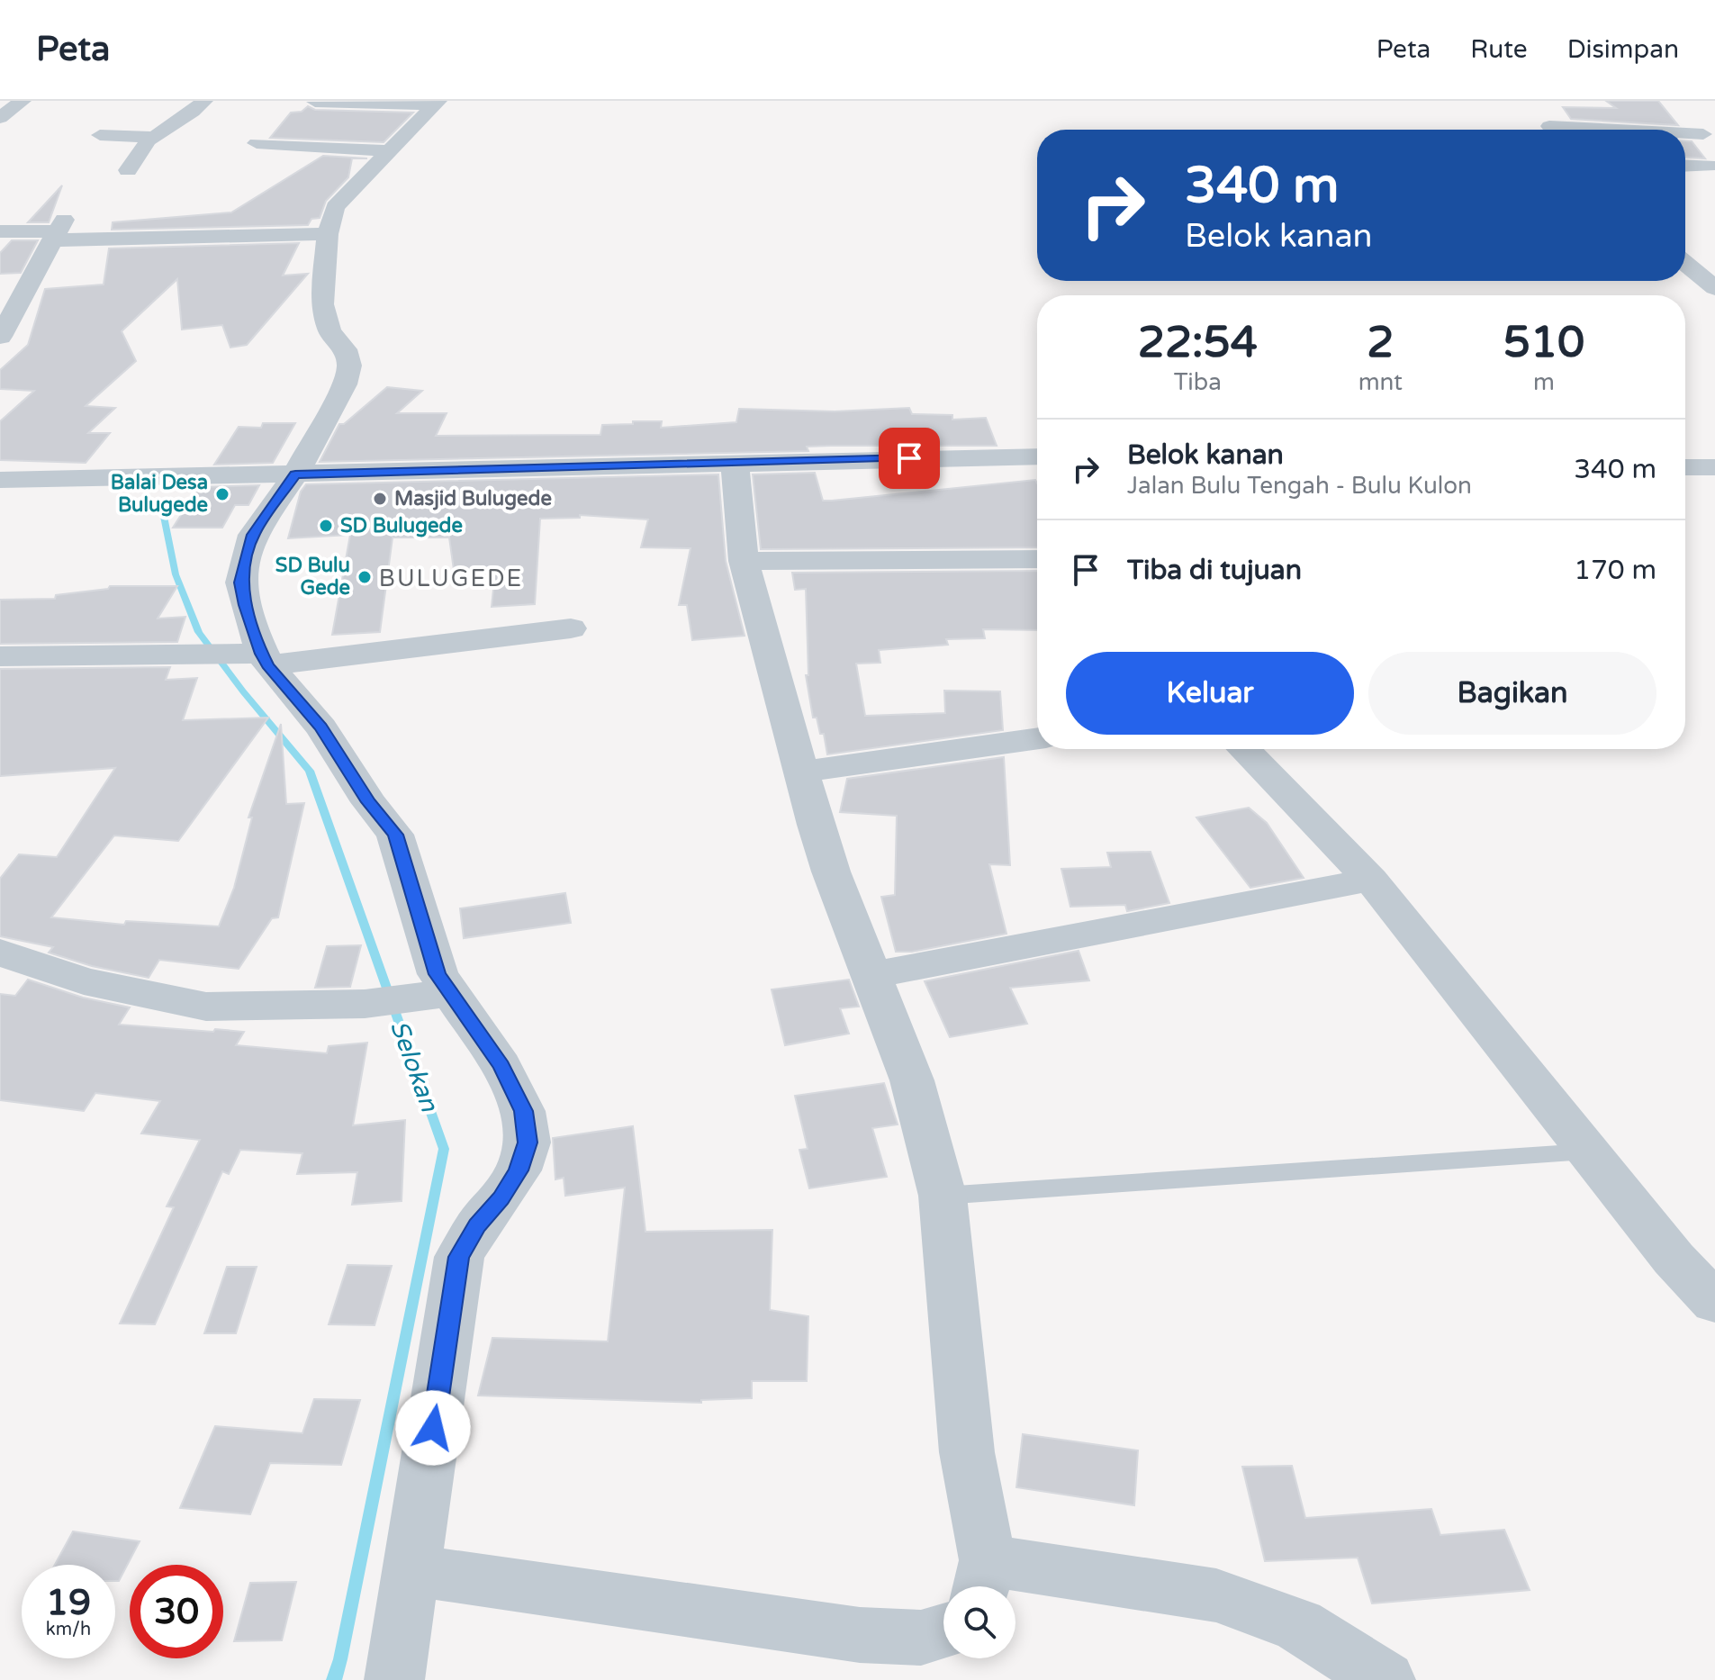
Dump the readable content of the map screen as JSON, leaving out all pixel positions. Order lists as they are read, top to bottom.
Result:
{
  "districts": ["BULUGEDE"],
  "water": ["Selokan"],
  "places": [
    "Balai Desa Bulugede",
    "Masjid Bulugede",
    "SD Bulugede",
    "SD Bulu Gede"
  ],
  "page": {
    "header": "Peta",
    "nav": ["Peta", "Rute", "Disimpan"],
    "turn": ["340 m", "Belok kanan"],
    "eta": [
      "22:54",
      "Tiba",
      "2",
      "mnt",
      "510",
      "m"
    ],
    "list": [
      {
        "name": "Belok kanan",
        "note": "Jalan Bulu Tengah - Bulu Kulon",
        "value": "340 m"
      },
      {
        "name": "Tiba di tujuan",
        "value": "170 m"
      }
    ],
    "buttons": ["Keluar", "Bagikan"],
    "speed": "19 km/h",
    "limit": "30"
  }
}
